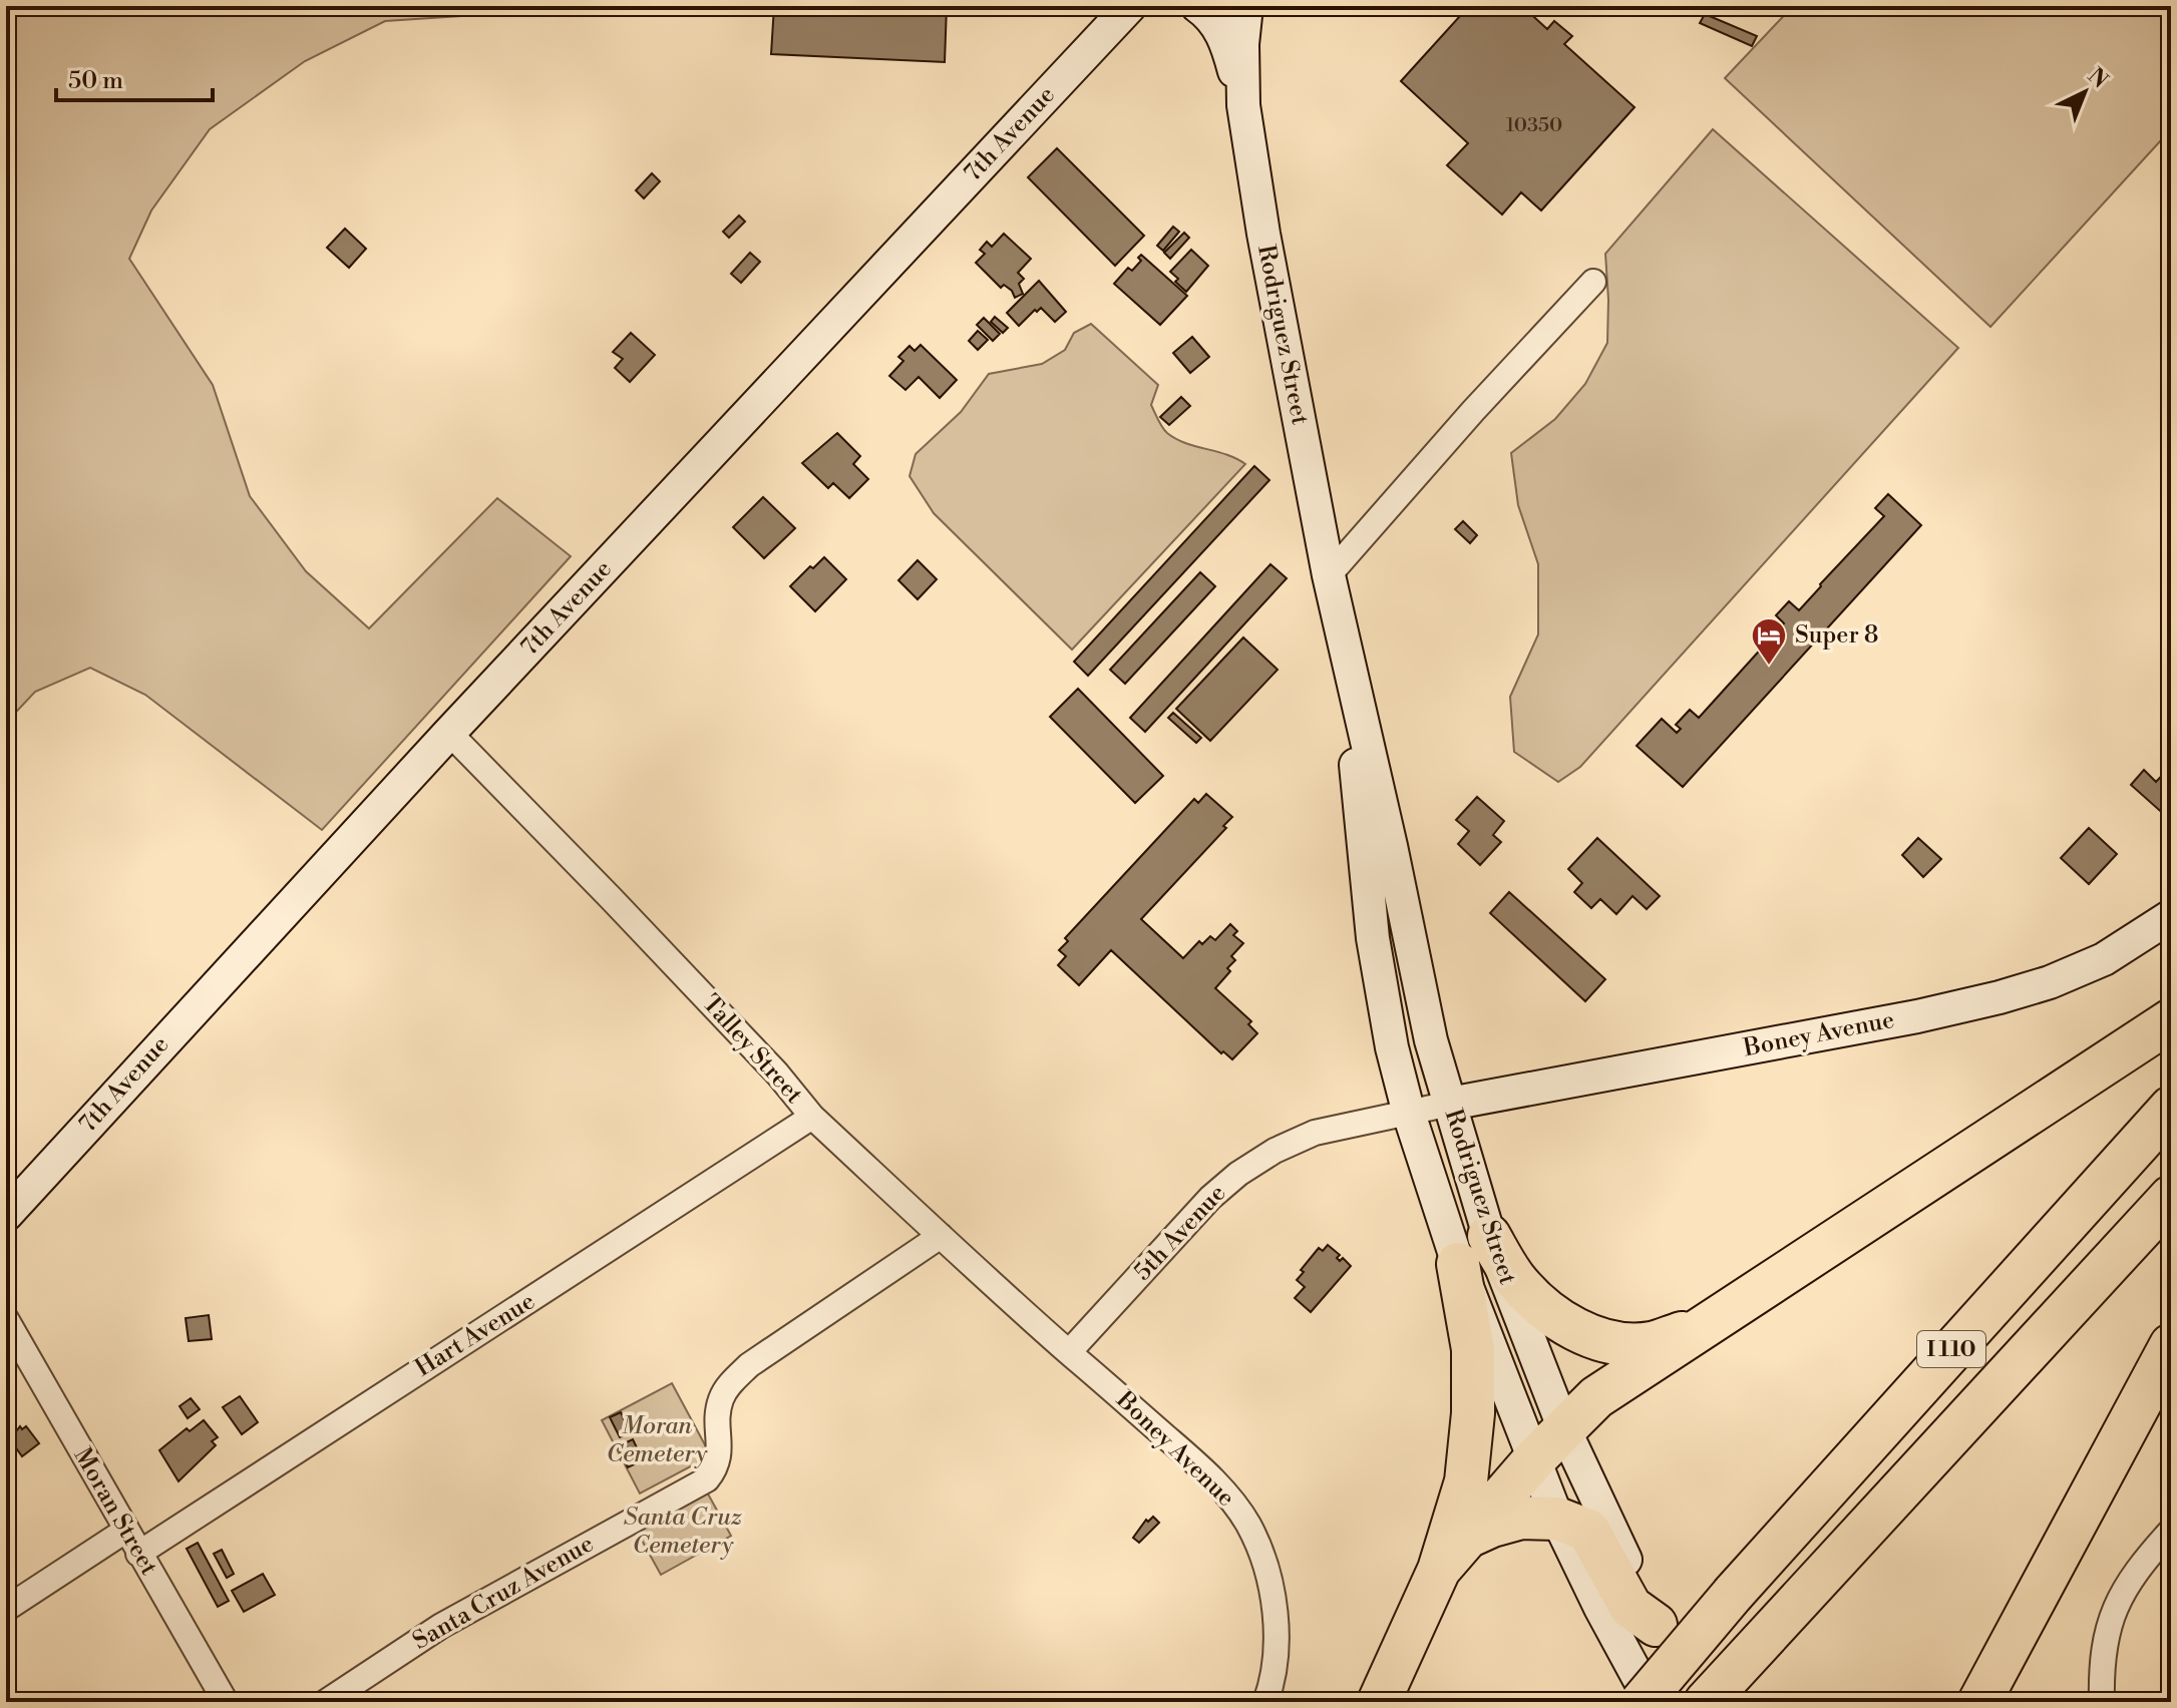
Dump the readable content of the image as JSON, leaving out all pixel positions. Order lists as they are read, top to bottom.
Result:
{
  "streets": {
    "highway": ["I 110"],
    "main road": ["7th Avenue", "Rodriguez Street", "Boney Avenue"],
    "street": [
      "Talley Street",
      "5th Avenue",
      "Hart Avenue",
      "Moran Street",
      "Santa Cruz Avenue"
    ]
  },
  "crossings": [
    ["7th Avenue", "Talley Street"],
    ["Rodriguez Street", "Boney Avenue"],
    ["Rodriguez Street", "5th Avenue"],
    ["Boney Avenue", "Talley Street"],
    ["Boney Avenue", "5th Avenue"],
    ["Talley Street", "5th Avenue"],
    ["Talley Street", "Hart Avenue"],
    ["Talley Street", "Santa Cruz Avenue"],
    ["Hart Avenue", "Moran Street"]
  ],
  "parks": ["Moran Cemetery", "Santa Cruz Cemetery"],
  "places": {
    "hotel": ["Super 8"]
  },
  "house_numbers": ["10350"],
  "scale_bar": "50 m",
  "north": "top right"
}
